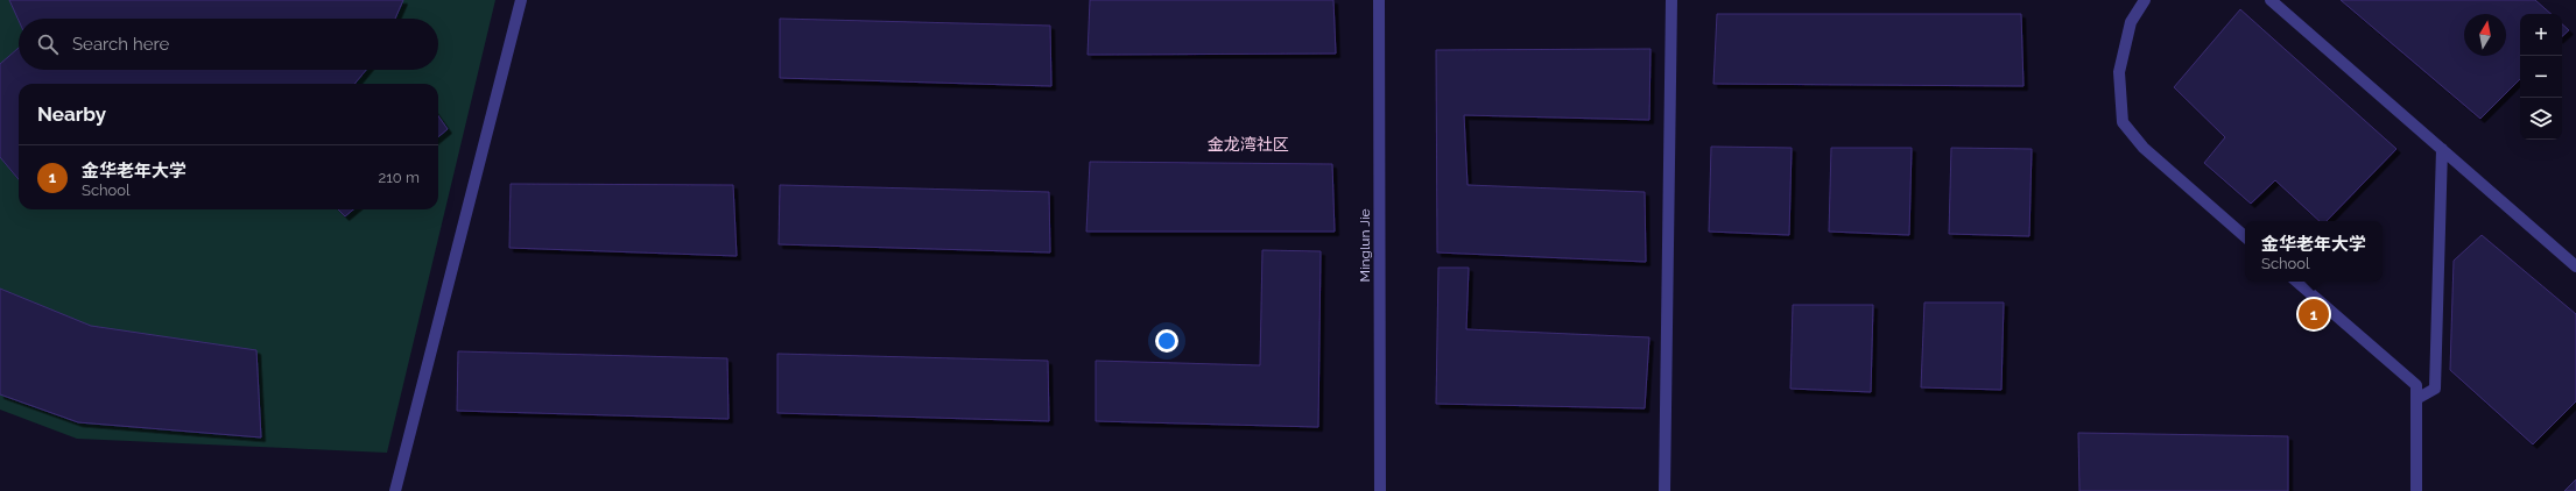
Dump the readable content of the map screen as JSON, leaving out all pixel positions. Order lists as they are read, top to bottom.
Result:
{
  "streets": {
    "street": ["Minglun Jie"]
  },
  "districts": ["金龙湾社区"],
  "north": "top",
  "page": {
    "map_buttons": ["+", "−"],
    "search": "Search here",
    "heading": "Nearby",
    "list": [
      {
        "mark": "1",
        "name": "金华老年大学",
        "note": "School",
        "value": "210 m"
      }
    ],
    "popup": ["金华老年大学", "School"],
    "pins": "1"
  }
}
